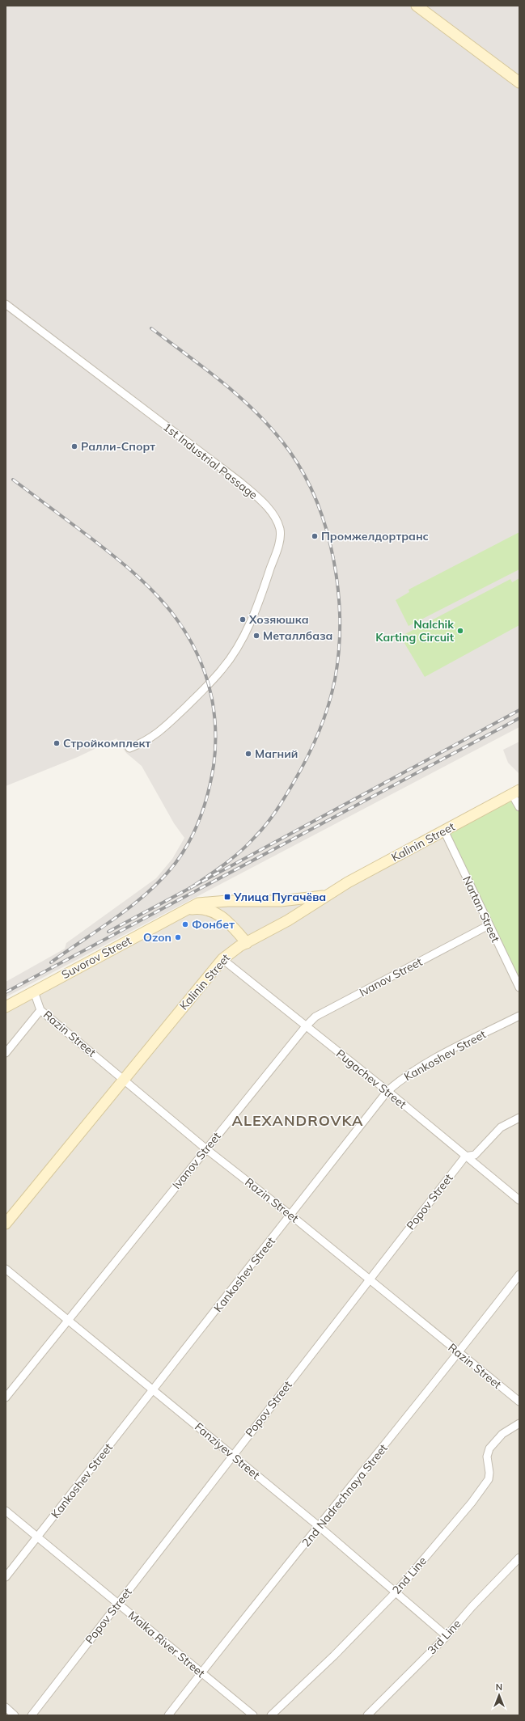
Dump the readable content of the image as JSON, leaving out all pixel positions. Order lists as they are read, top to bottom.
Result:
{
  "streets": {
    "main road": ["Kalinin Street", "Suvorov Street"],
    "street": [
      "1st Industrial Passage",
      "Nartan Street",
      "Ivanov Street",
      "Razin Street",
      "Kankoshev Street",
      "Pugachev Street",
      "Popov Street",
      "Fanziyev Street",
      "2nd Nadrechnaya Street",
      "2nd Line",
      "3rd Line",
      "Malka River Street"
    ]
  },
  "crossings": [
    ["Kalinin Street", "Nartan Street"],
    ["Kalinin Street", "Suvorov Street"],
    ["Kalinin Street", "Razin Street"],
    ["Kalinin Street", "Pugachev Street"],
    ["Nartan Street", "Ivanov Street"],
    ["Suvorov Street", "Razin Street"],
    ["Ivanov Street", "Razin Street"],
    ["Ivanov Street", "Pugachev Street"],
    ["Ivanov Street", "Fanziyev Street"],
    ["Razin Street", "Kankoshev Street"],
    ["Razin Street", "Popov Street"],
    ["Razin Street", "2nd Nadrechnaya Street"],
    ["Kankoshev Street", "Pugachev Street"],
    ["Kankoshev Street", "Fanziyev Street"],
    ["Kankoshev Street", "Malka River Street"],
    ["Pugachev Street", "Popov Street"],
    ["Popov Street", "Fanziyev Street"],
    ["Popov Street", "Malka River Street"],
    ["Fanziyev Street", "2nd Nadrechnaya Street"],
    ["Fanziyev Street", "2nd Line"],
    ["Fanziyev Street", "3rd Line"],
    ["2nd Nadrechnaya Street", "Malka River Street"]
  ],
  "districts": ["ALEXANDROVKA"],
  "places": {
    "other": [
      "Ралли-Спорт",
      "Промжелдортранс",
      "Хозяюшка",
      "Nalchik Karting Circuit",
      "Металлбаза",
      "Стройкомплект",
      "Магний",
      "Фонбет",
      "Ozon"
    ],
    "transit": ["Улица Пугачёва"]
  },
  "north": "top"
}
